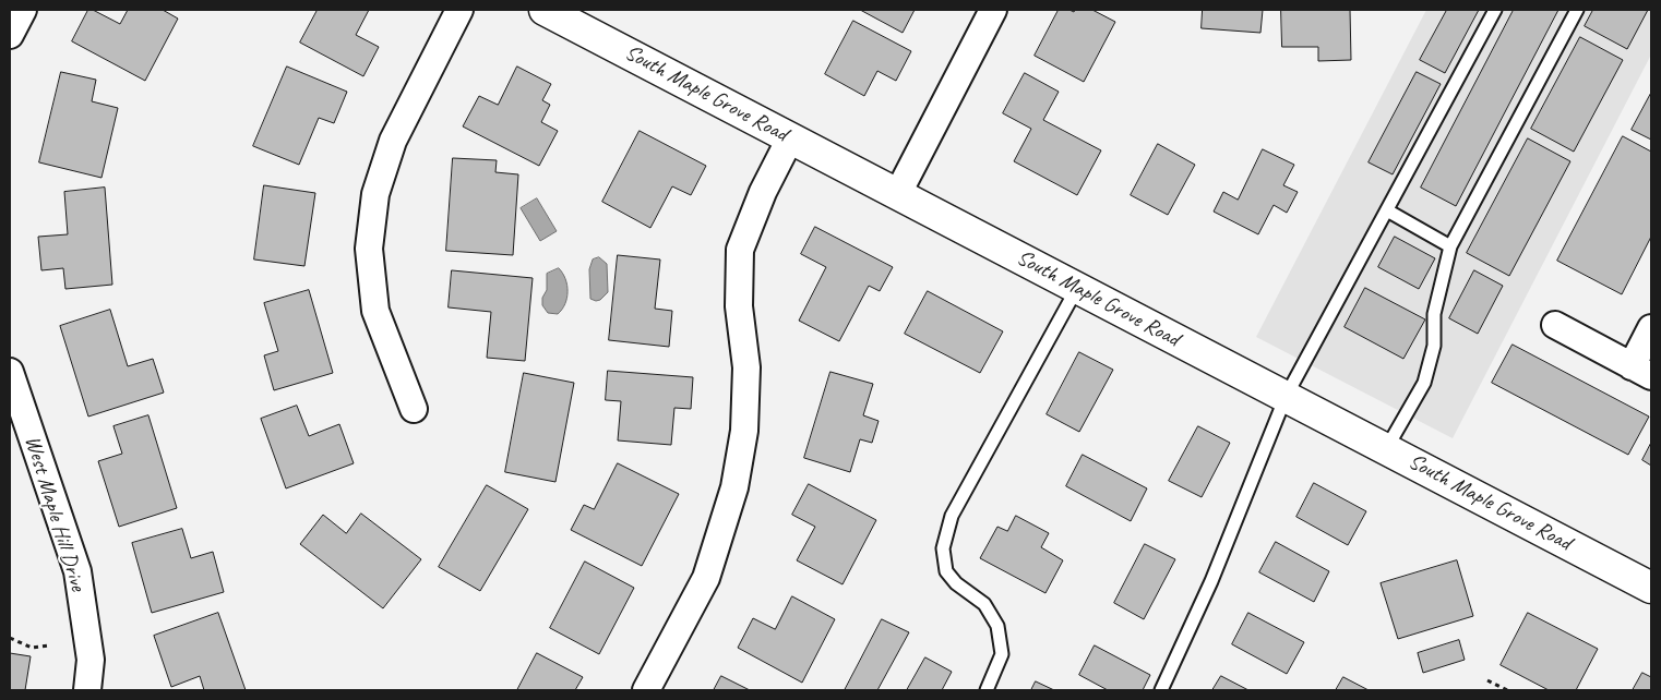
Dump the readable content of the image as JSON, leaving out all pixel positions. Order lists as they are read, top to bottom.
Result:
{
  "streets": {
    "main road": ["South Maple Grove Road"],
    "street": ["West Maple Hill Drive"]
  }
}
